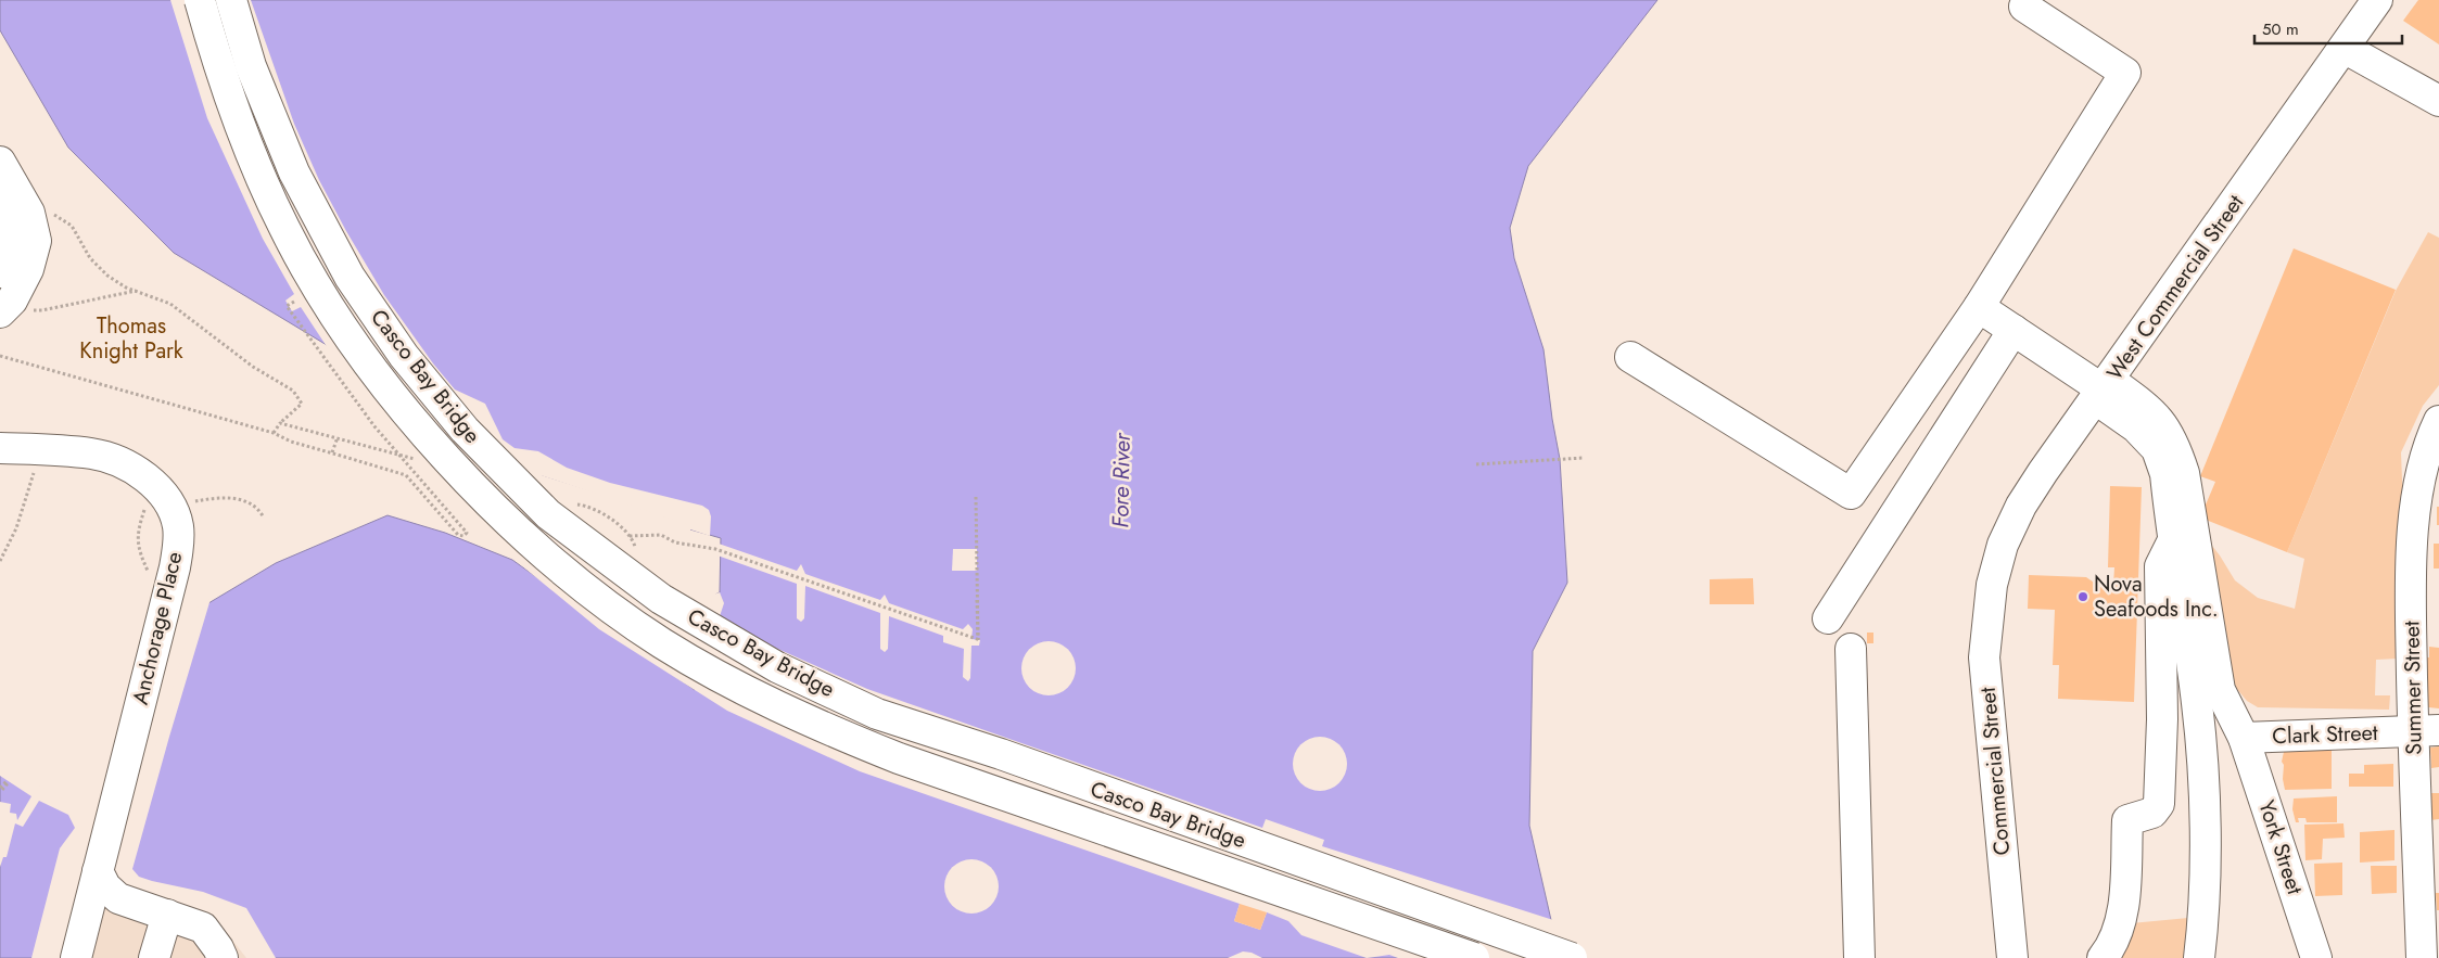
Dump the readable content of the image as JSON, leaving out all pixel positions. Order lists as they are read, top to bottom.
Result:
{
  "streets": {
    "main road": [
      "West Commercial Street",
      "Casco Bay Bridge",
      "Anchorage Place",
      "Summer Street",
      "Clark Street",
      "Commercial Street",
      "York Street"
    ]
  },
  "crossings": [
    ["West Commercial Street", "Commercial Street"],
    ["West Commercial Street", "York Street"],
    ["Summer Street", "Clark Street"],
    ["Clark Street", "York Street"]
  ],
  "water": ["Fore River"],
  "parks": ["Thomas Knight Park"],
  "places": ["Nova Seafoods Inc."],
  "scale_bar": "50 m"
}
